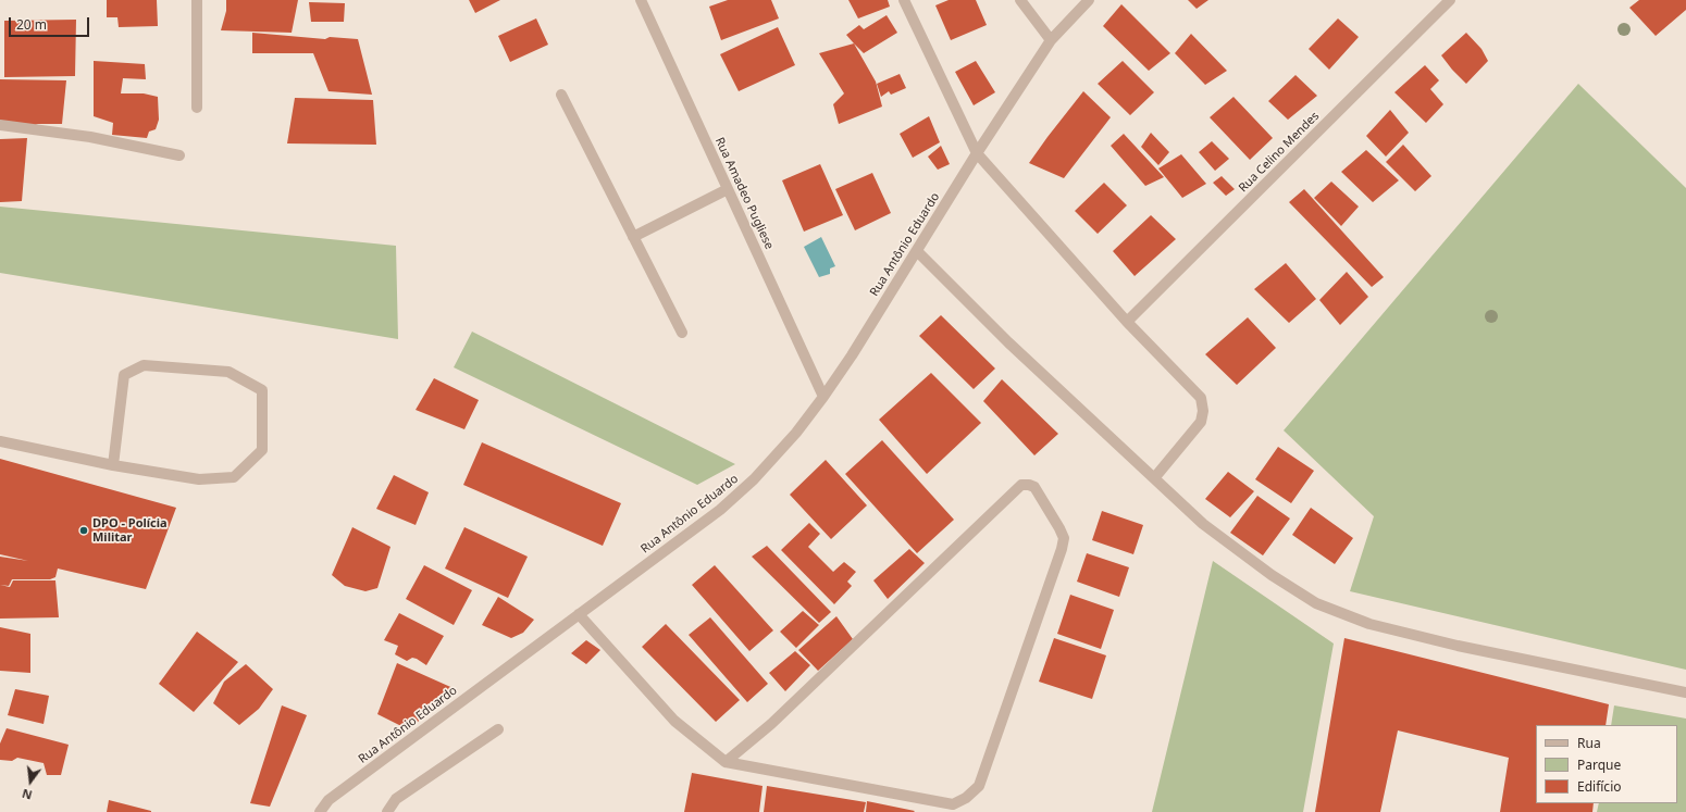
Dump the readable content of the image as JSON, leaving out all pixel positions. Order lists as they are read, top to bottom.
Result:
{
  "streets": {
    "street": ["Rua Celino Mendes", "Rua Amadeo Pugliese", "Rua Antônio Eduardo"]
  },
  "crossings": [
    ["Rua Amadeo Pugliese", "Rua Antônio Eduardo"]
  ],
  "places": ["DPO - Polícia Militar"],
  "legend": ["Rua", "Parque", "Edifício"],
  "scale_bar": "20 m",
  "north": "bottom"
}
